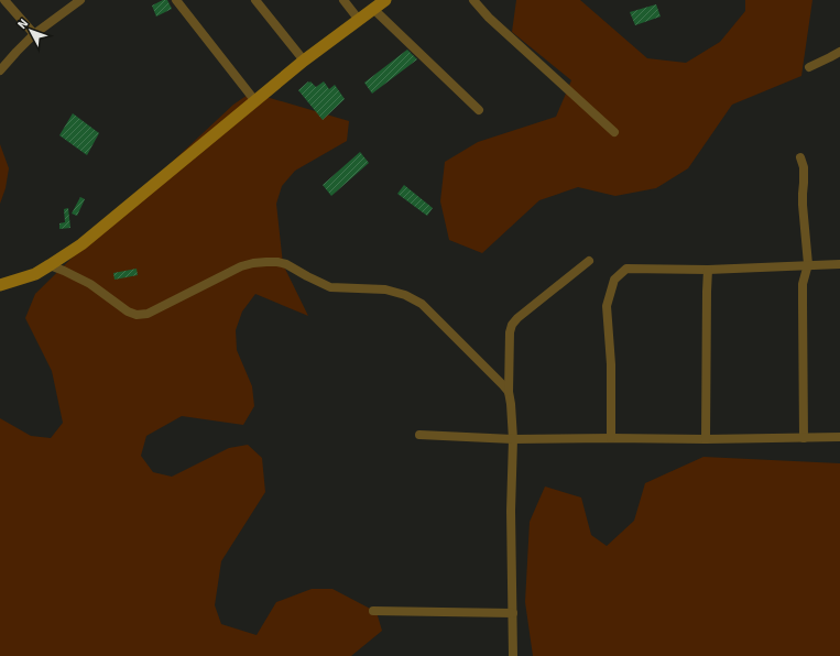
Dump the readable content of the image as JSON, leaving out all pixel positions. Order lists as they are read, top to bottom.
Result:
{
  "north": "top left"
}
